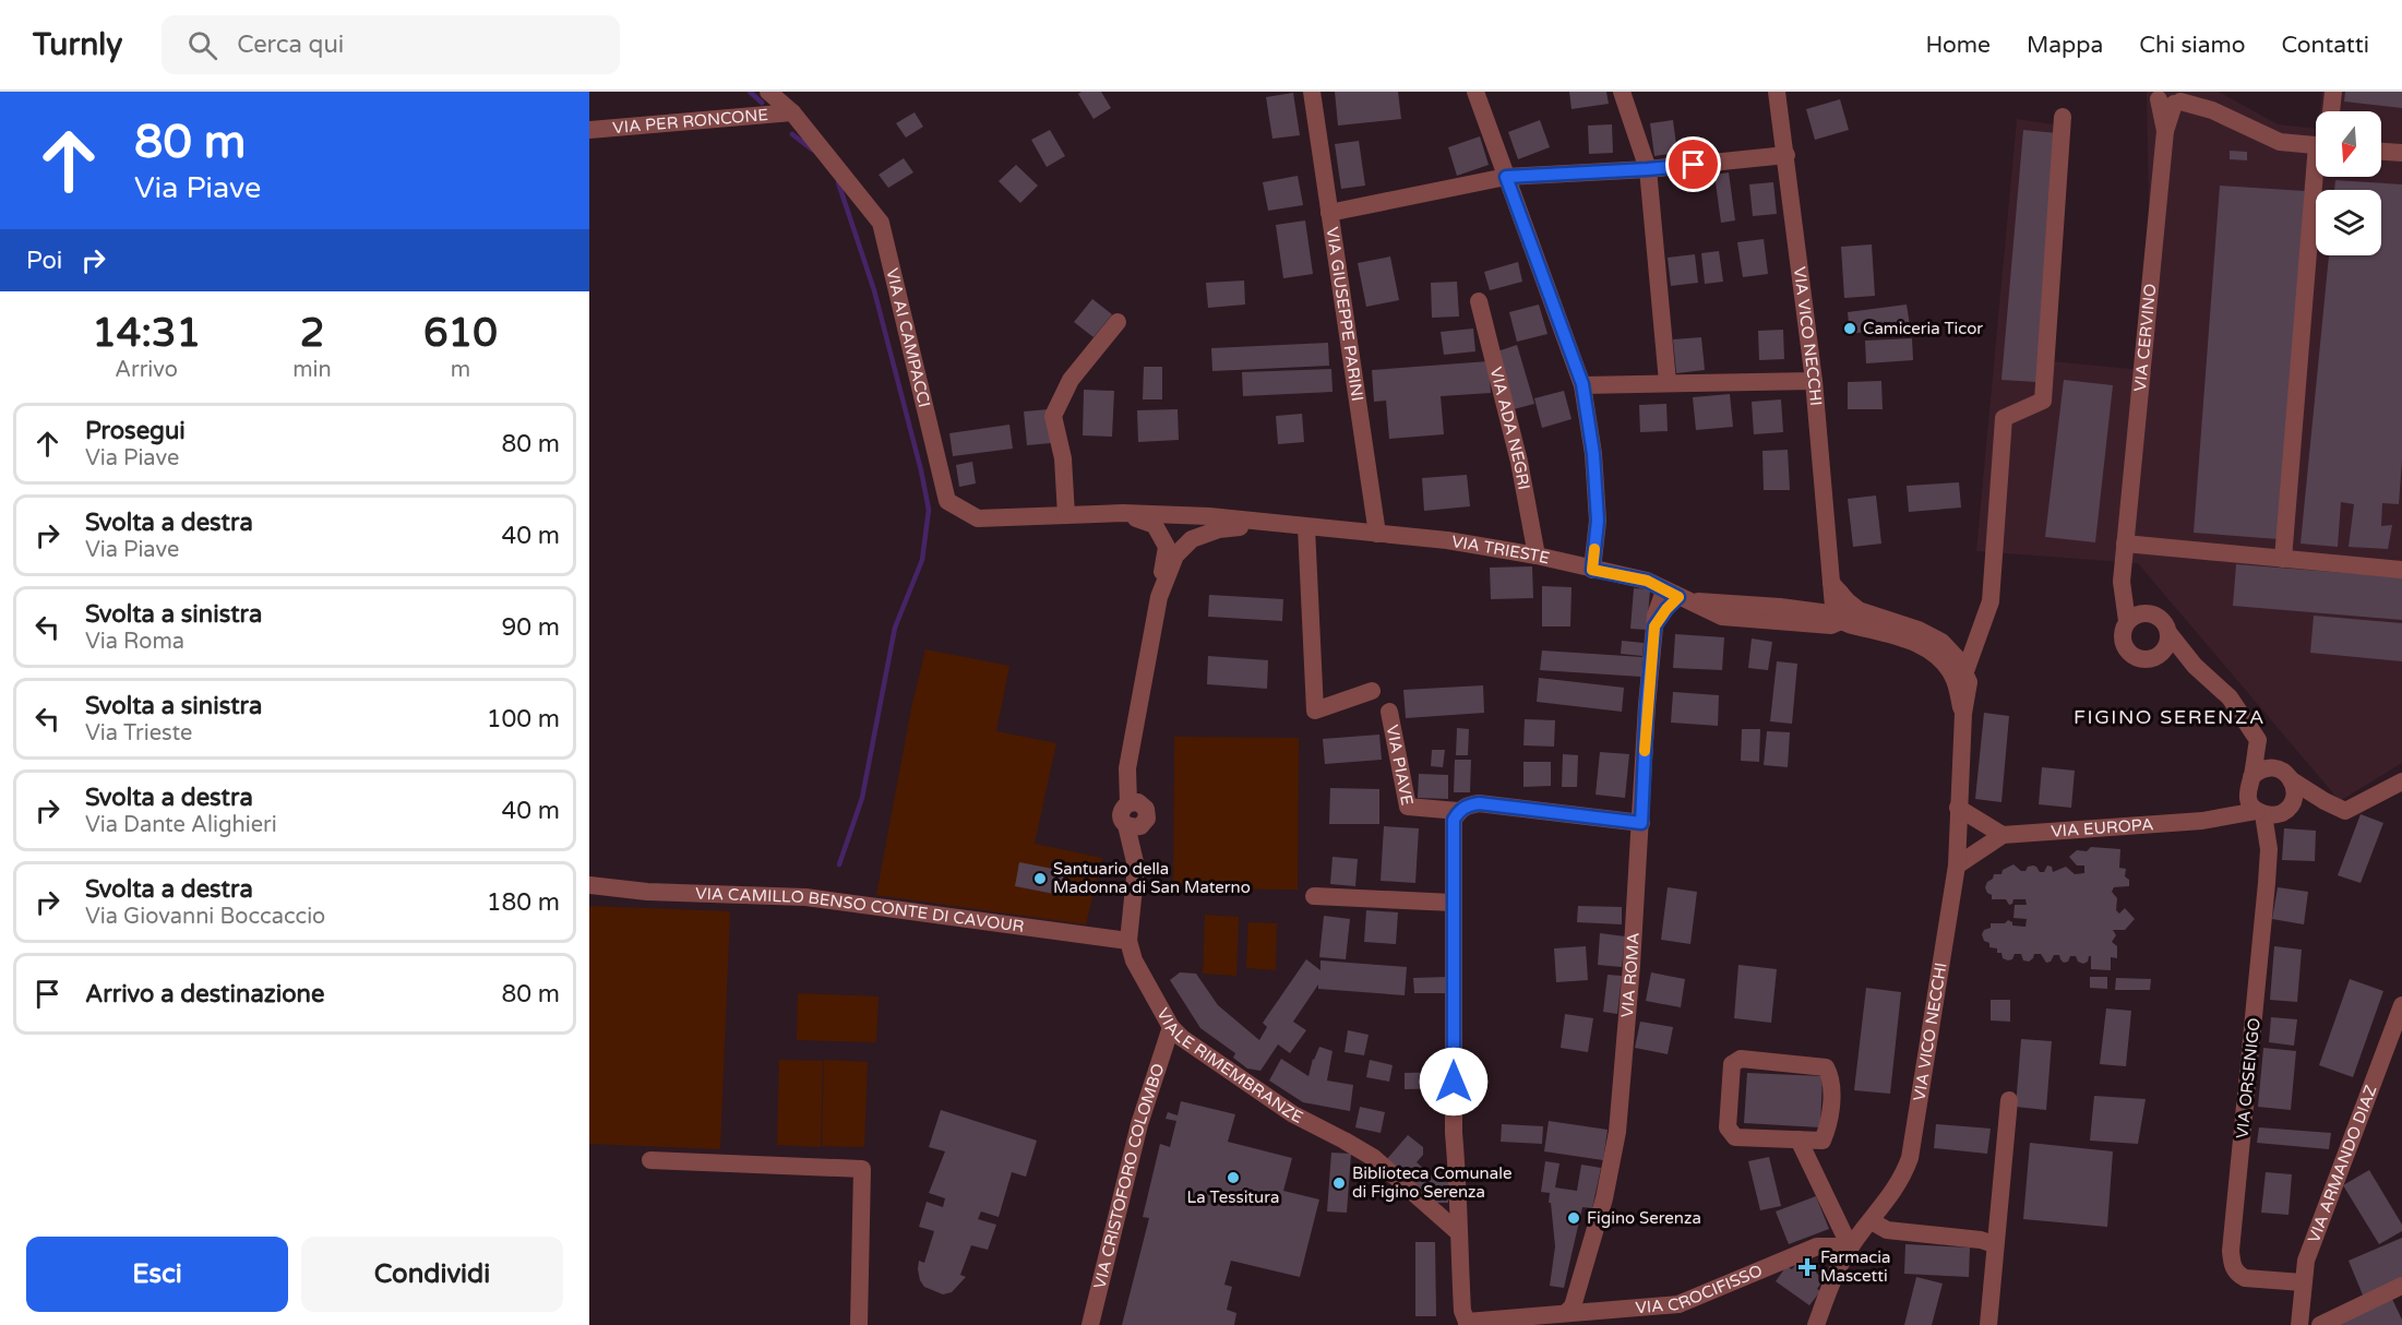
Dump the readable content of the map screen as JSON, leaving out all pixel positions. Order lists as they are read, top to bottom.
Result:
{
  "streets": {
    "street": [
      "VIA PER RONCONE",
      "VIA GIUSEPPE PARINI",
      "VIA VICO NECCHI",
      "VIA CERVINO",
      "VIA AI CAMPACCI",
      "VIA ADA NEGRI",
      "VIA TRIESTE",
      "VIA PIAVE",
      "VIA EUROPA",
      "VIA CAMILLO BENSO CONTE DI CAVOUR",
      "VIA ROMA",
      "VIALE RIMEMBRANZE",
      "VIA ORSENIGO",
      "VIA ARMANDO DIAZ",
      "VIA CRISTOFORO COLOMBO",
      "VIA CROCIFISSO"
    ]
  },
  "crossings": [
    ["VIA PER RONCONE", "VIA AI CAMPACCI"],
    ["VIA GIUSEPPE PARINI", "VIA TRIESTE"],
    ["VIA VICO NECCHI", "VIA TRIESTE"],
    ["VIA VICO NECCHI", "VIA EUROPA"],
    ["VIA VICO NECCHI", "VIA CROCIFISSO"],
    ["VIA CERVINO", "VIA EUROPA"],
    ["VIA CERVINO", "VIA ORSENIGO"],
    ["VIA AI CAMPACCI", "VIA TRIESTE"],
    ["VIA ADA NEGRI", "VIA TRIESTE"],
    ["VIA TRIESTE", "VIA ROMA"],
    ["VIA PIAVE", "VIA ROMA"],
    ["VIA EUROPA", "VIA ORSENIGO"],
    ["VIA CAMILLO BENSO CONTE DI CAVOUR", "VIALE RIMEMBRANZE"],
    ["VIA ROMA", "VIA CROCIFISSO"],
    ["VIALE RIMEMBRANZE", "VIA CRISTOFORO COLOMBO"],
    ["VIA ORSENIGO", "VIA ARMANDO DIAZ"]
  ],
  "districts": ["FIGINO SERENZA"],
  "places": {
    "other": [
      "Camiceria Ticor",
      "Santuario della Madonna di San Materno",
      "La Tessitura",
      "Biblioteca Comunale di Figino Serenza",
      "Figino Serenza"
    ],
    "health": ["Farmacia Mascetti"]
  },
  "north": "bottom",
  "page": {
    "header": "Turnly",
    "search": "Cerca qui",
    "nav": [
      "Home",
      "Mappa",
      "Chi siamo",
      "Contatti"
    ],
    "turn": ["80 m", "Via Piave"],
    "then": "Poi",
    "eta": [
      "14:31",
      "Arrivo",
      "2",
      "min",
      "610",
      "m"
    ],
    "list": [
      {
        "name": "Prosegui",
        "note": "Via Piave",
        "value": "80 m"
      },
      {
        "name": "Svolta a destra",
        "note": "Via Piave",
        "value": "40 m"
      },
      {
        "name": "Svolta a sinistra",
        "note": "Via Roma",
        "value": "90 m"
      },
      {
        "name": "Svolta a sinistra",
        "note": "Via Trieste",
        "value": "100 m"
      },
      {
        "name": "Svolta a destra",
        "note": "Via Dante Alighieri",
        "value": "40 m"
      },
      {
        "name": "Svolta a destra",
        "note": "Via Giovanni Boccaccio",
        "value": "180 m"
      },
      {
        "name": "Arrivo a destinazione",
        "value": "80 m"
      }
    ],
    "buttons": ["Esci", "Condividi"]
  }
}
